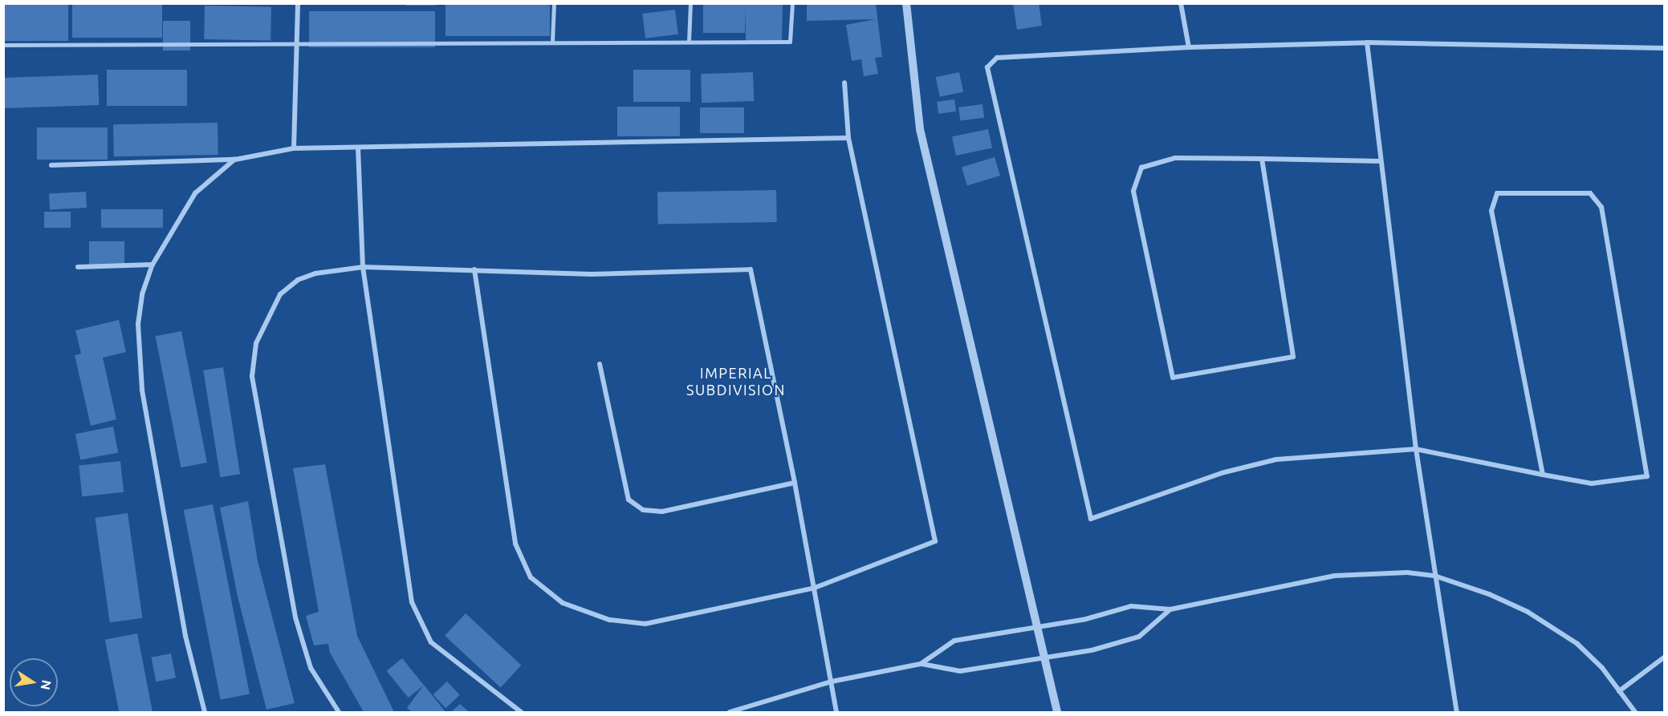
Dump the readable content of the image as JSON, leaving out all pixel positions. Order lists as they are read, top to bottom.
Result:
{
  "districts": ["IMPERIAL SUBDIVISION"],
  "north": "right"
}
